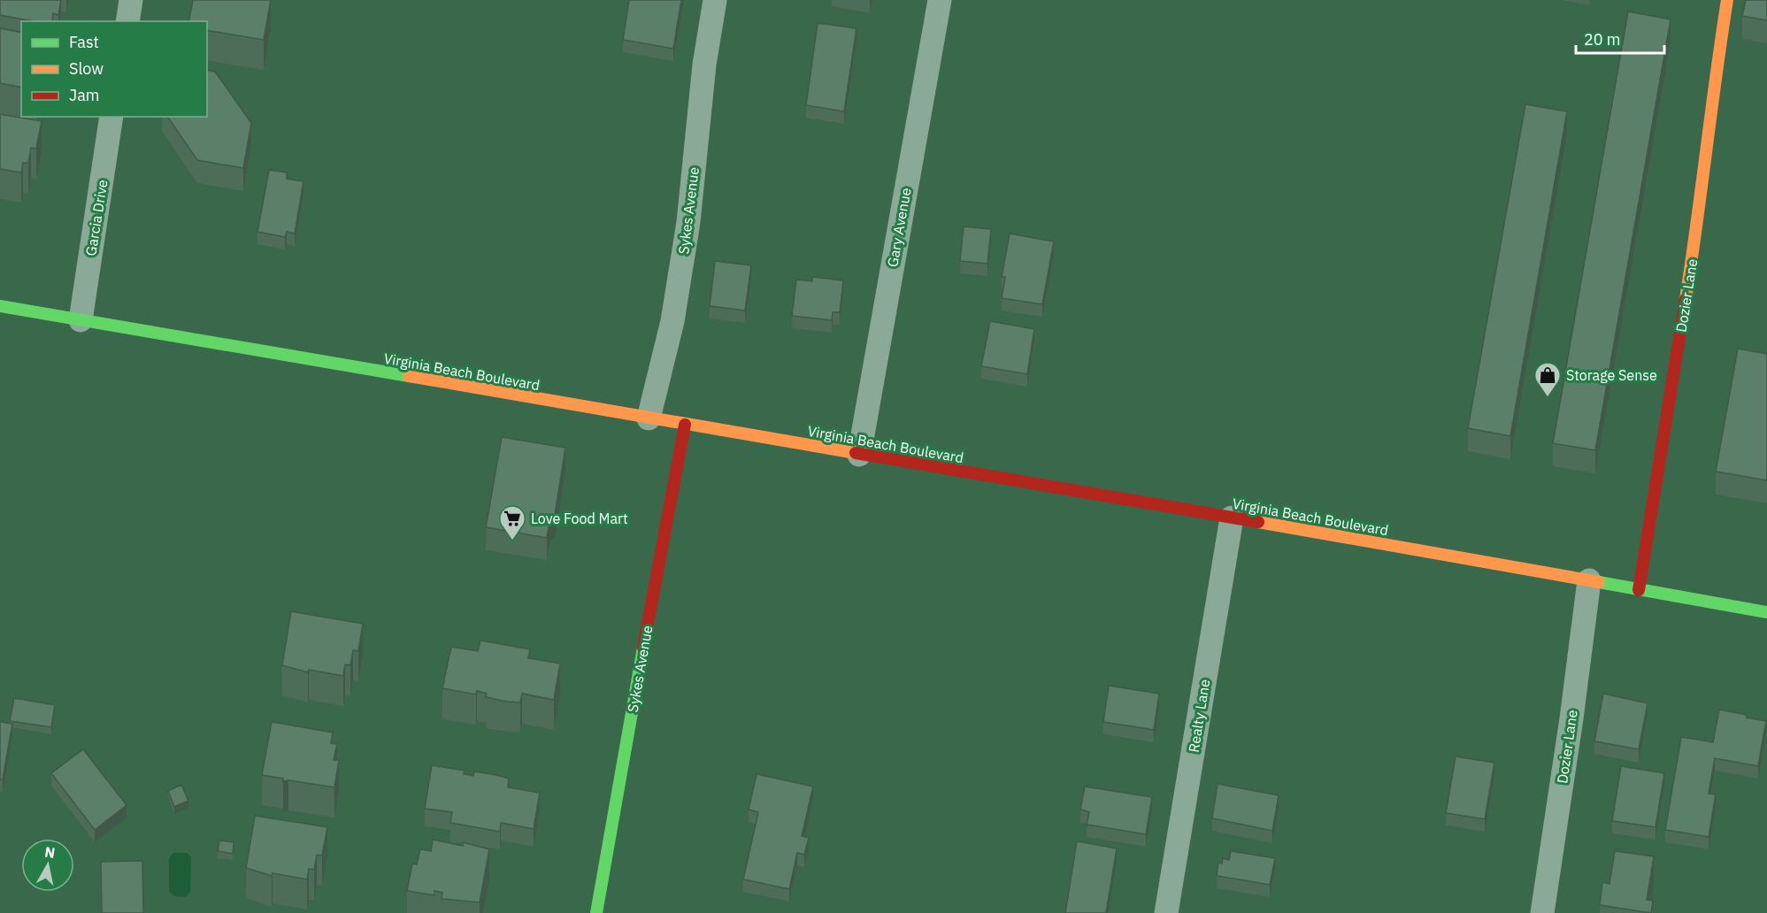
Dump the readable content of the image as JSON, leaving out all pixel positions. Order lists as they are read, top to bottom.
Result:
{
  "streets": {
    "main road": ["Sykes Avenue", "Dozier Lane", "Virginia Beach Boulevard"],
    "street": ["Garcia Drive", "Gary Avenue", "Realty Lane"]
  },
  "crossings": [
    ["Sykes Avenue", "Virginia Beach Boulevard"],
    ["Garcia Drive", "Virginia Beach Boulevard"],
    ["Gary Avenue", "Virginia Beach Boulevard"],
    ["Dozier Lane", "Virginia Beach Boulevard"],
    ["Virginia Beach Boulevard", "Realty Lane"]
  ],
  "places": {
    "shop": ["Storage Sense"],
    "supermarket": ["Love Food Mart"]
  },
  "legend": ["Fast", "Slow", "Jam"],
  "scale_bar": "20 m",
  "north": "top"
}
